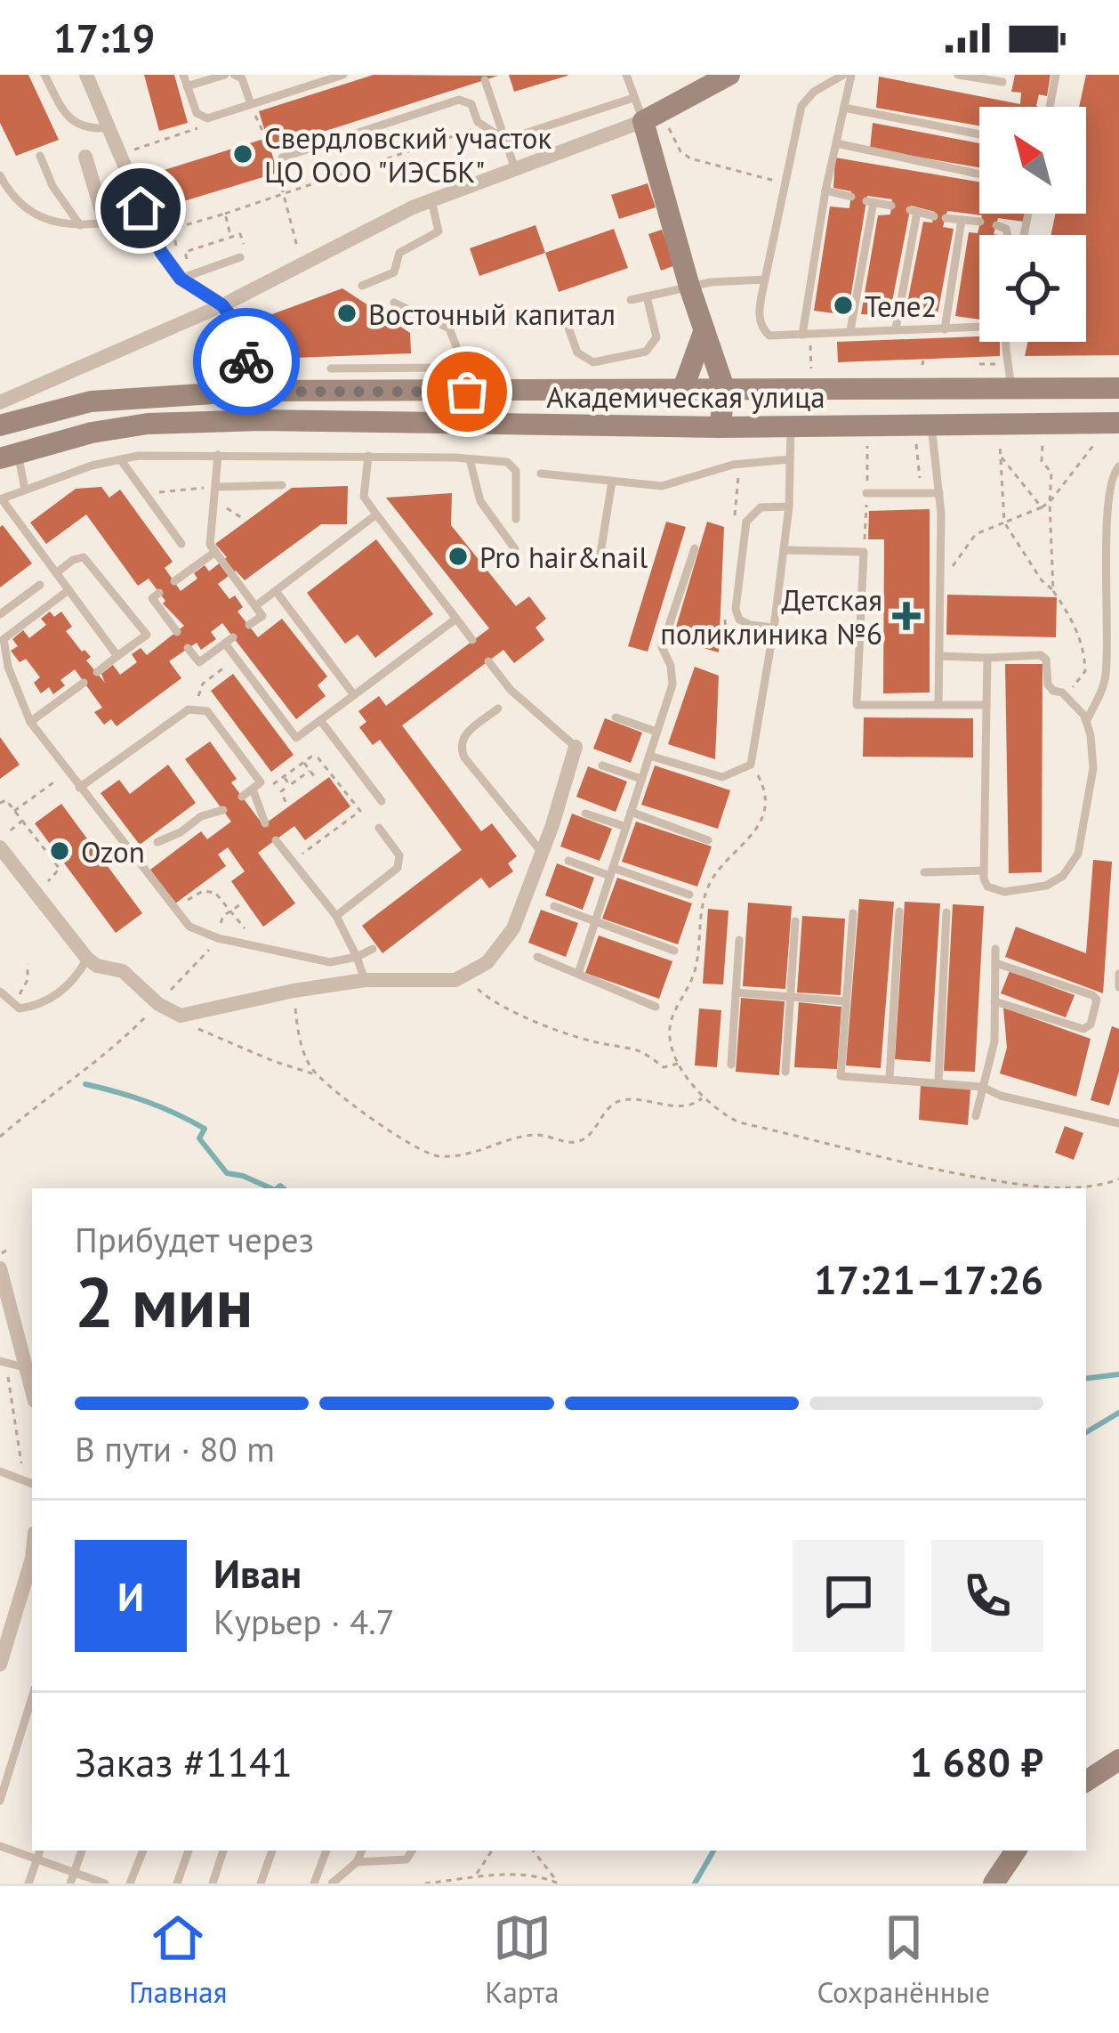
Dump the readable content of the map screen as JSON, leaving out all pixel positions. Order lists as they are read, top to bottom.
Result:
{
  "streets": {
    "main road": ["Академическая улица"]
  },
  "places": {
    "other": [
      "Свердловский участок ЦО ООО \"ИЭСБК\"",
      "Теле2",
      "Восточный капитал",
      "Pro hair&nail",
      "Ozon"
    ],
    "health": ["Детская поликлиника №6"]
  },
  "north": "top left",
  "page": {
    "status": "17:19",
    "heading": ["2 мин", "Прибудет через", "17:21–17:26"],
    "panel": [
      "Иван",
      "Курьер · 4.7",
      "Заказ #1141",
      "1 680 ₽"
    ],
    "bar": "В пути · 80 m",
    "round": "И",
    "tabs": ["Главная", "Карта", "Сохранённые"]
  }
}
